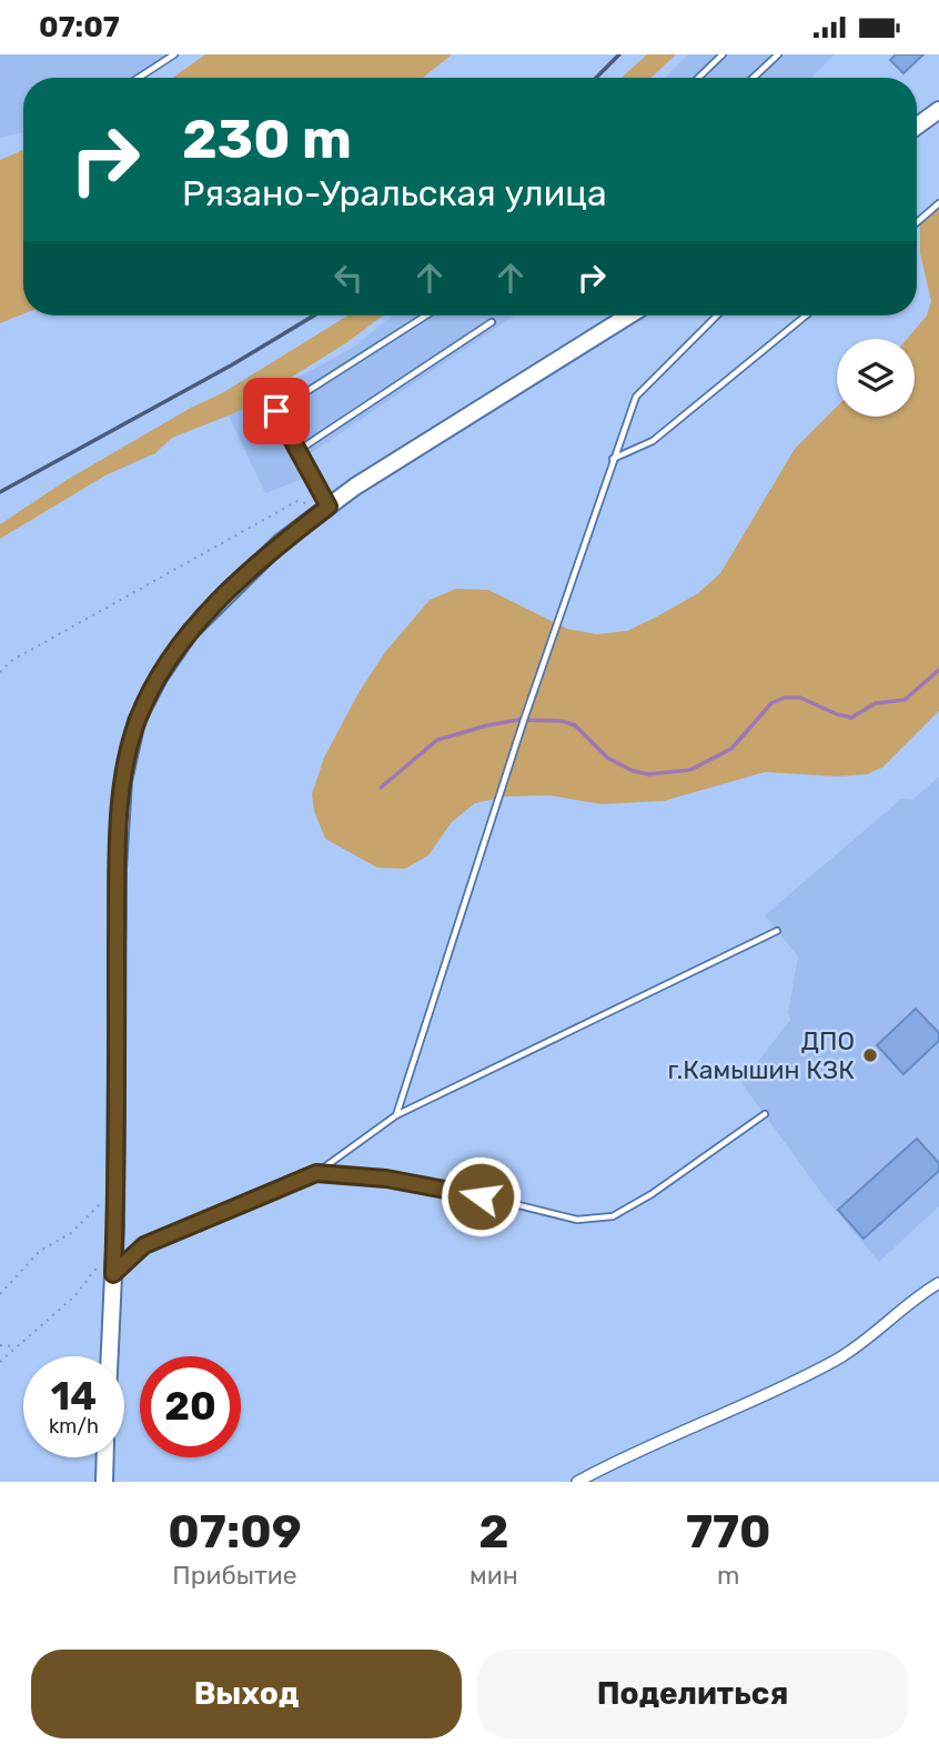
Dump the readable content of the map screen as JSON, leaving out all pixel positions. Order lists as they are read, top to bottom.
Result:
{
  "places": ["ДПО г.Камышин КЗК"],
  "page": {
    "status": "07:07",
    "turn": ["230 m", "Рязано-Уральская улица"],
    "speed": "14 km/h",
    "limit": "20",
    "eta": [
      "07:09",
      "Прибытие",
      "2",
      "мин",
      "770",
      "m"
    ],
    "buttons": ["Выход", "Поделиться"]
  }
}
